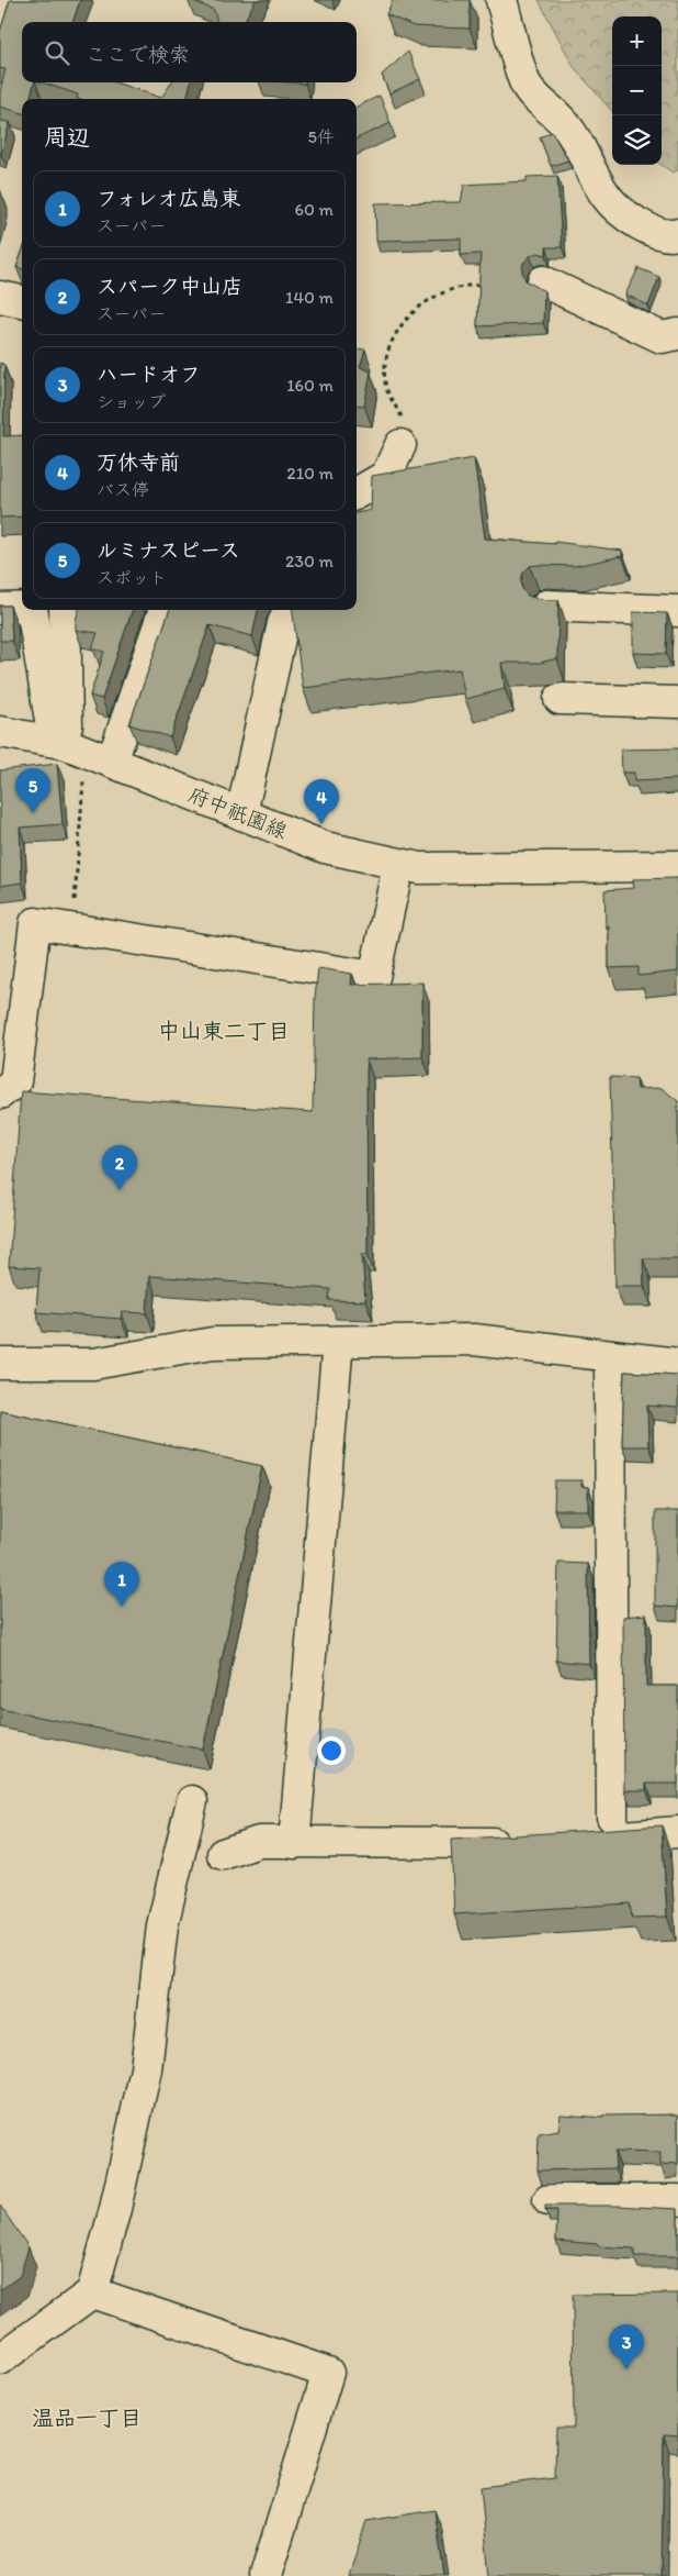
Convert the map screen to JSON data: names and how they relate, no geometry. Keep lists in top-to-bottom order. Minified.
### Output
{"streets":{"street":["府中祇園線"]},"districts":["中山東二丁目","温品一丁目"],"page":{"map_buttons":["+","−"],"search":"ここで検索","heading":["周辺","5件"],"list":[{"mark":"1","name":"フォレオ広島東","note":"スーパー","value":"60 m"},{"mark":"2","name":"スパーク中山店","note":"スーパー","value":"140 m"},{"mark":"3","name":"ハードオフ","note":"ショップ","value":"160 m"},{"mark":"4","name":"万休寺前","note":"バス停","value":"210 m"},{"mark":"5","name":"ルミナスピース","note":"スポット","value":"230 m"}],"pins":["5","4","2","1","3"]}}
